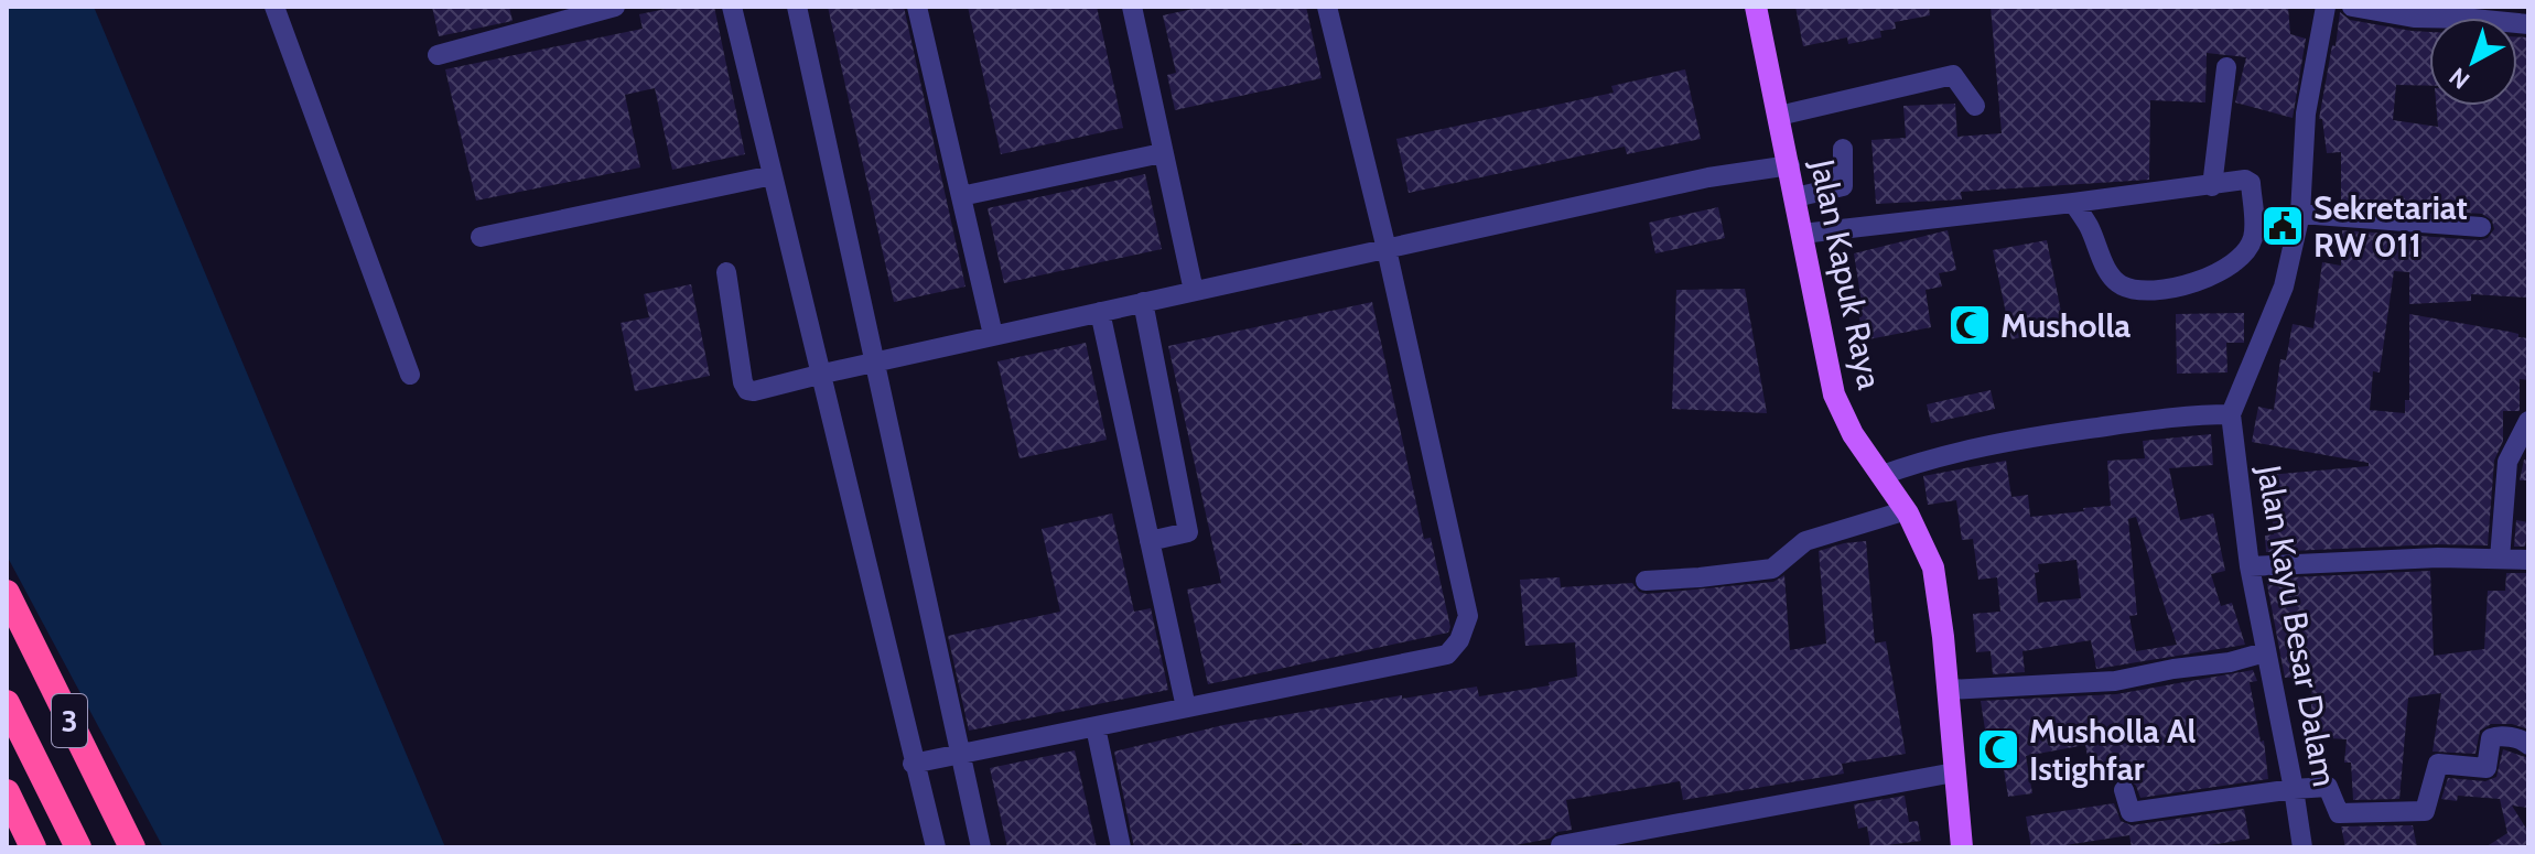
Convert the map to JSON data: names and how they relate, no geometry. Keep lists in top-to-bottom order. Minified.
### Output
{"streets":{"highway":["3"],"main road":["Jalan Kapuk Raya"],"street":["Jalan Kayu Besar Dalam"]},"places":{"public building":["Sekretariat RW 011"],"mosque":["Musholla","Musholla Al Istighfar"]},"north":"bottom left"}
